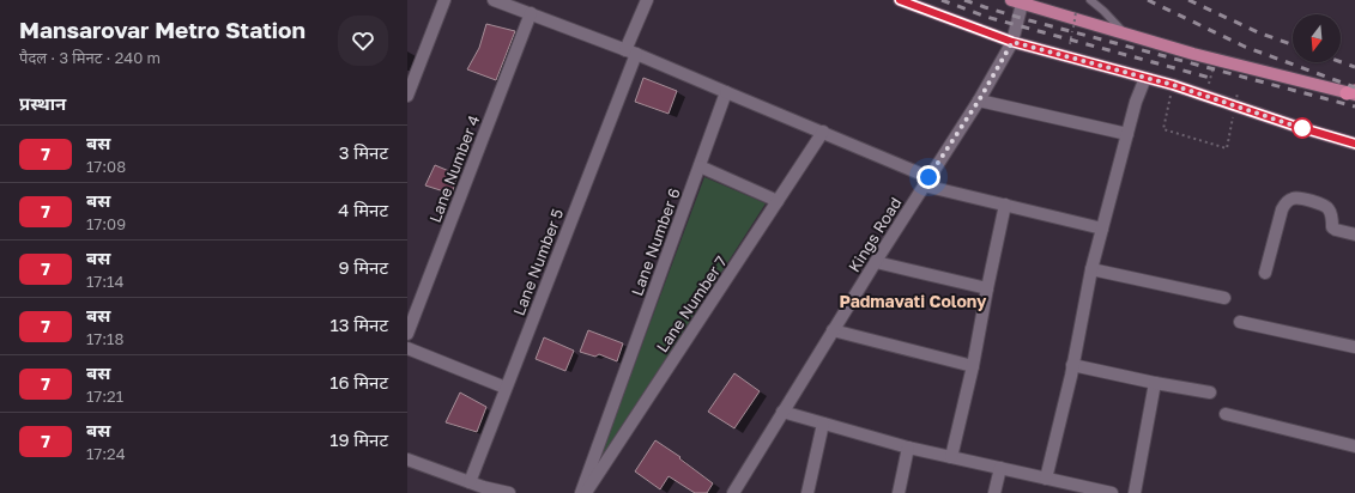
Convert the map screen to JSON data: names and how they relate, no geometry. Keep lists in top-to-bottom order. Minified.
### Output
{"streets":{"street":["Lane Number 4","Kings Road","Lane Number 6","Lane Number 5","Lane Number 7"]},"districts":["Padmavati Colony"],"lines":["bus line 7"],"north":"bottom","page":{"heading":[["Mansarovar Metro Station","पैदल · 3 मिनट · 240 m"],"प्रस्थान"],"list":[{"mark":"7","name":"बस","note":"17:08","value":"3 मिनट"},{"mark":"7","name":"बस","note":"17:09","value":"4 मिनट"},{"mark":"7","name":"बस","note":"17:14","value":"9 मिनट"},{"mark":"7","name":"बस","note":"17:18","value":"13 मिनट"},{"mark":"7","name":"बस","note":"17:21","value":"16 मिनट"},{"mark":"7","name":"बस","note":"17:24","value":"19 मिनट"}]}}
